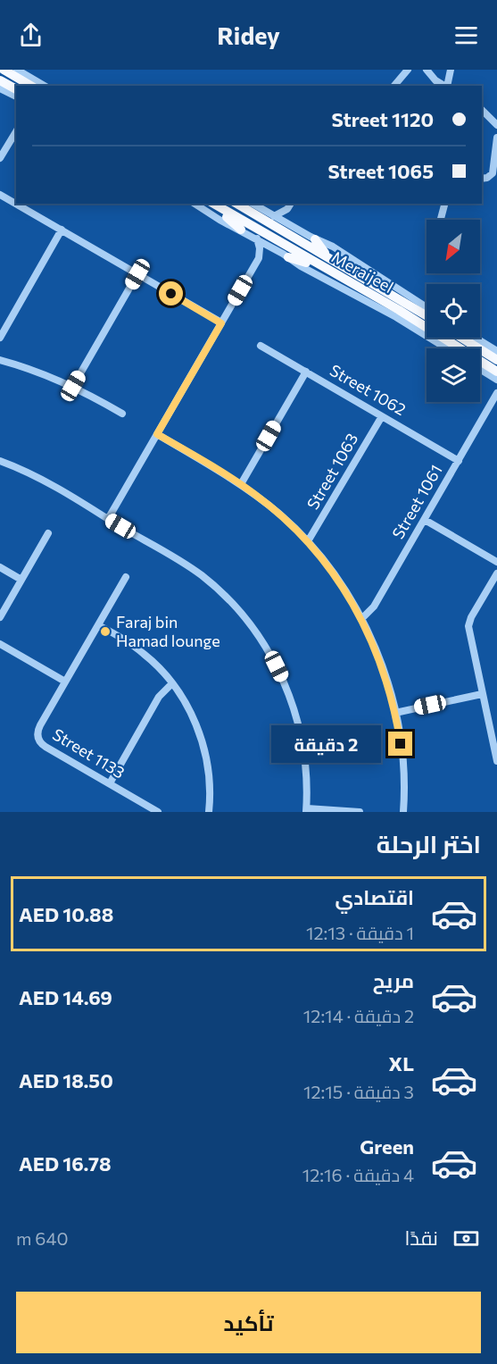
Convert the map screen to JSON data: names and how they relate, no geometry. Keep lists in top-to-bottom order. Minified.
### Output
{"streets":{"main road":["Meraijeel"],"street":["Street 1062","Street 1063","Street 1061","Street 1133"]},"crossings":[["Street 1062","Street 1063"],["Street 1062","Street 1061"]],"places":["Faraj bin Hamad lounge"],"north":"bottom left","page":{"header":"Ridey","banner":["Street 1120","Street 1065"],"bubble":"2 دقيقة","heading":"اختر الرحلة","list":[{"name":"اقتصادي","note":"1 دقيقة · 12:13","value":"AED 10.88"},{"name":"مريح","note":"2 دقيقة · 12:14","value":"AED 14.69"},{"name":"XL","note":"3 دقيقة · 12:15","value":"AED 18.50"},{"name":"Green","note":"4 دقيقة · 12:16","value":"AED 16.78"}],"pay":["نقدًا","640 m"],"buttons":"تأكيد"}}
